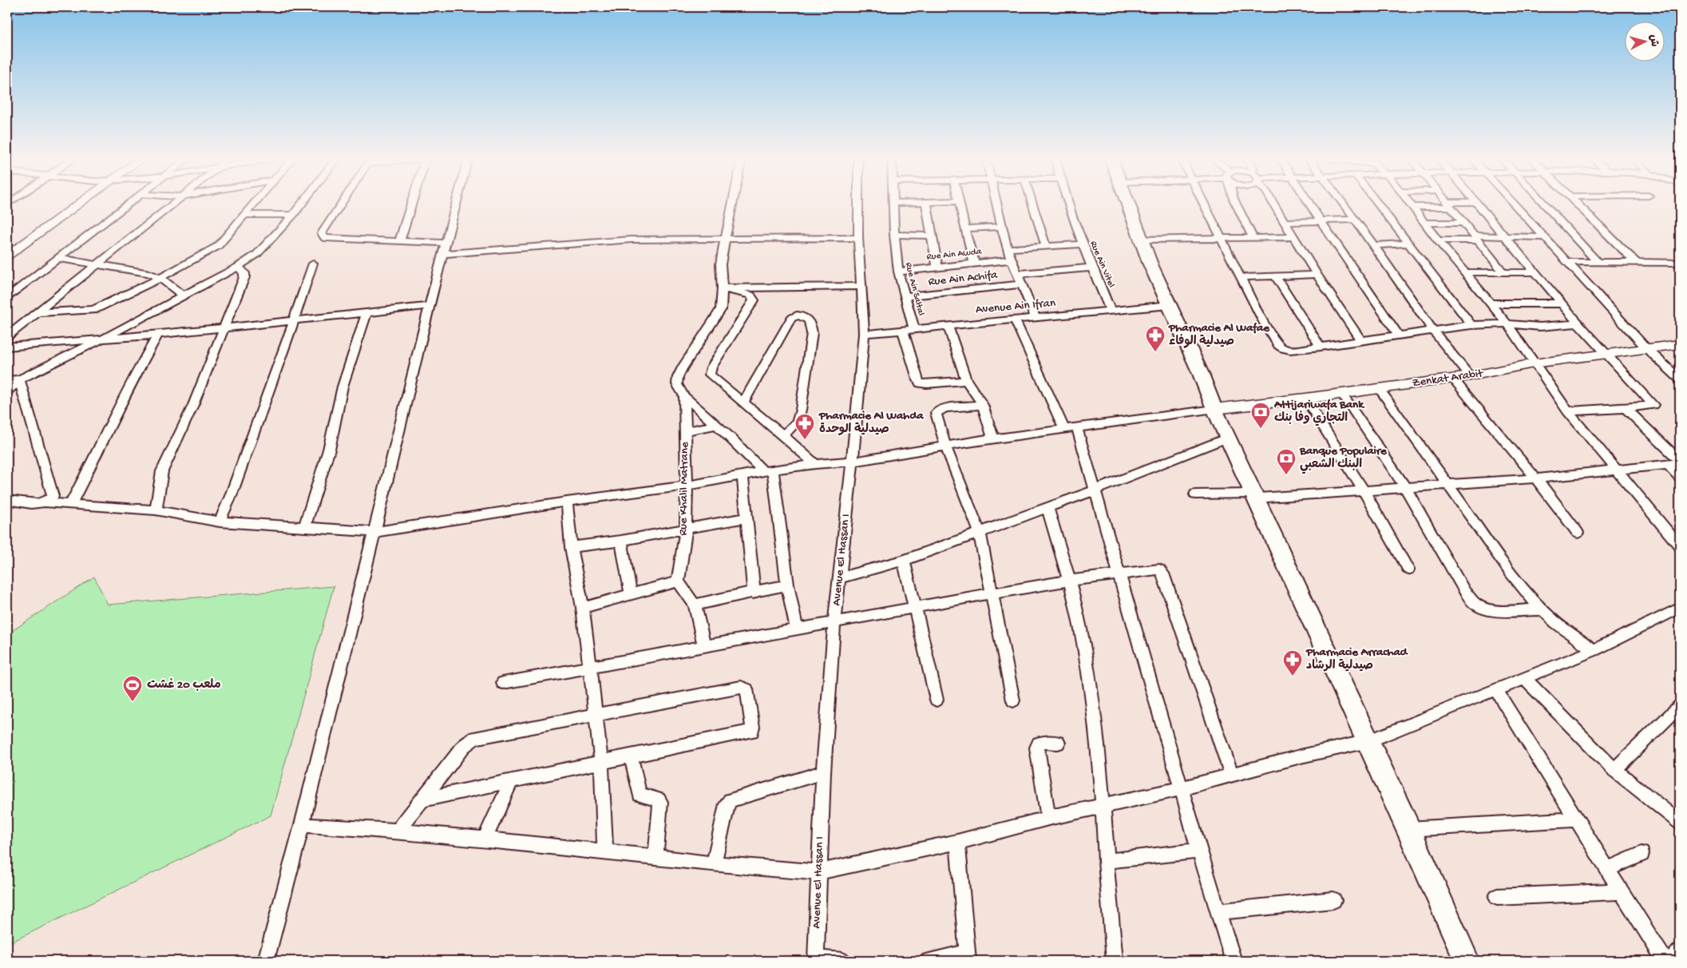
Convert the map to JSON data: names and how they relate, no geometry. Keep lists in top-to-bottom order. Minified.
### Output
{"streets":{"street":["Rue Ain Awda","Rue Ain Vitel","Rue Ain Achifa","Rue Ain Saltal","Avenue Ain Ifran","Zenkat Arabit","Rue Khalil Matrane","Avenue El Hassan I"]},"crossings":[["Rue Ain Awda","Rue Ain Saltal"],["Rue Ain Vitel","Avenue Ain Ifran"],["Rue Ain Achifa","Rue Ain Saltal"],["Rue Ain Saltal","Avenue Ain Ifran"],["Avenue Ain Ifran","Avenue El Hassan I"]],"places":{"pharmacy":["Pharmacie Al Wafae صيدلية الوفاء","Pharmacie Al Wahda صيدلية الوحدة","Pharmacie Arrachad صيدلية الرشاد"],"bank":["Attijariwafa Bank التجاري وفا بنك","Banque Populaire البنك الشعبي"],"sports":["ملعب 20 غشت"]},"north":"right"}
